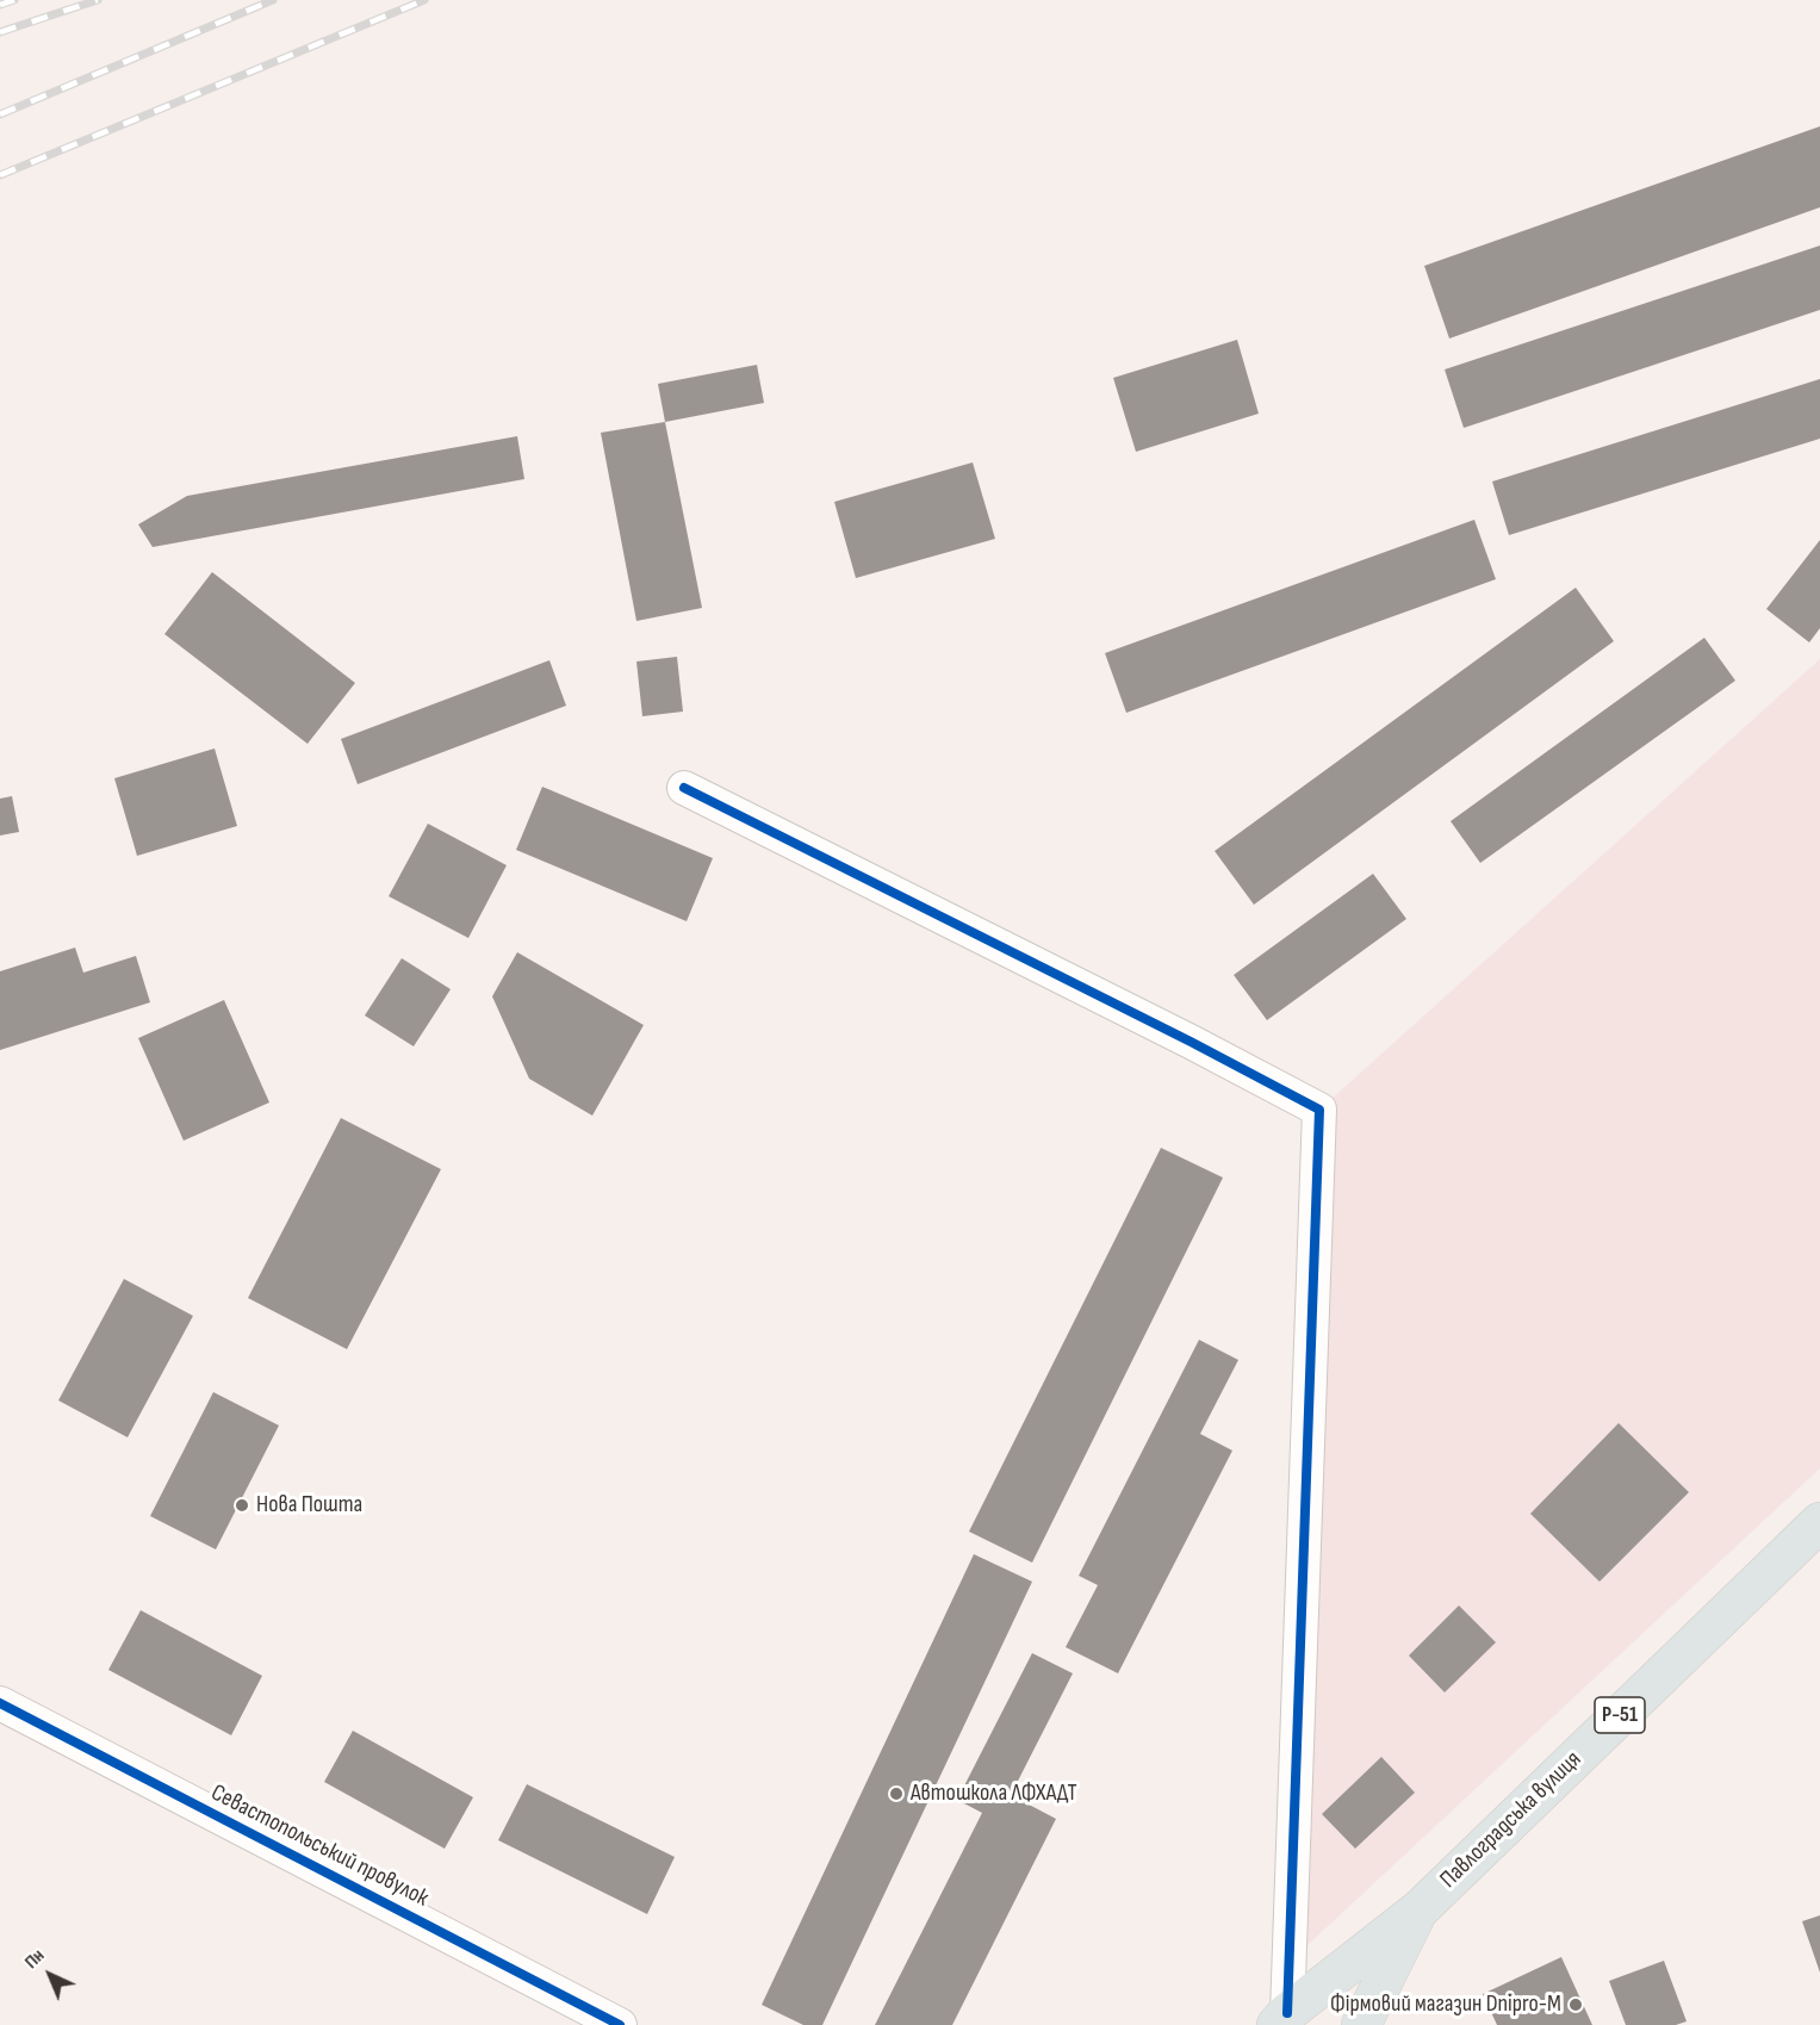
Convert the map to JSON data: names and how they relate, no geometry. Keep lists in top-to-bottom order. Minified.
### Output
{"streets":{"main road":["Р-51","Павлоградська вулиця"],"street":["Севастопольський провулок"]},"places":["Нова Пошта","Автошкола ЛФХАДТ","Фірмовий магазин Dnipro-M"],"north":"top left"}
